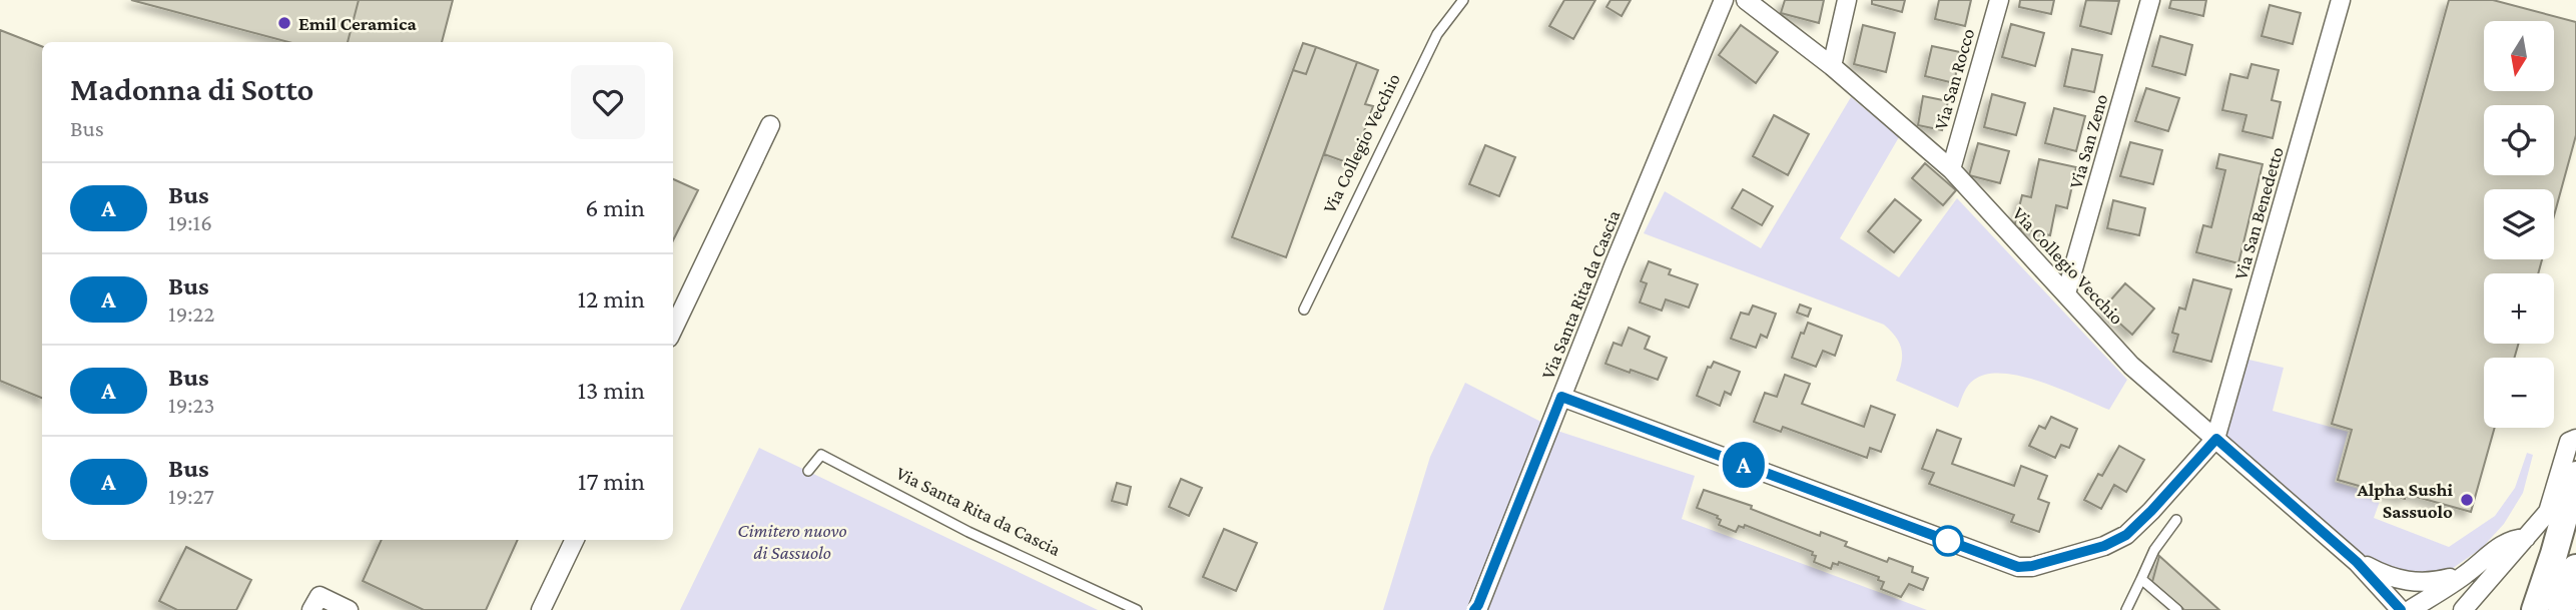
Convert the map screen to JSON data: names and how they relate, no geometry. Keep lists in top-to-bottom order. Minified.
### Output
{"streets":{"street":["Via San Rocco","Via San Zeno","Via Collegio Vecchio","Via San Benedetto","Via Santa Rita da Cascia"]},"crossings":[["Via San Rocco","Via Collegio Vecchio"],["Via San Zeno","Via Collegio Vecchio"],["Via Collegio Vecchio","Via San Benedetto"]],"parks":["Cimitero nuovo di Sassuolo"],"places":["Emil Ceramica","Alpha Sushi Sassuolo"],"lines":["bus line A"],"north":"bottom","page":{"on_map":"A","map_buttons":["+","−"],"heading":["Madonna di Sotto","Bus"],"list":[{"mark":"A","name":"Bus","note":"19:16","value":"6 min"},{"mark":"A","name":"Bus","note":"19:22","value":"12 min"},{"mark":"A","name":"Bus","note":"19:23","value":"13 min"},{"mark":"A","name":"Bus","note":"19:27","value":"17 min"}]}}
